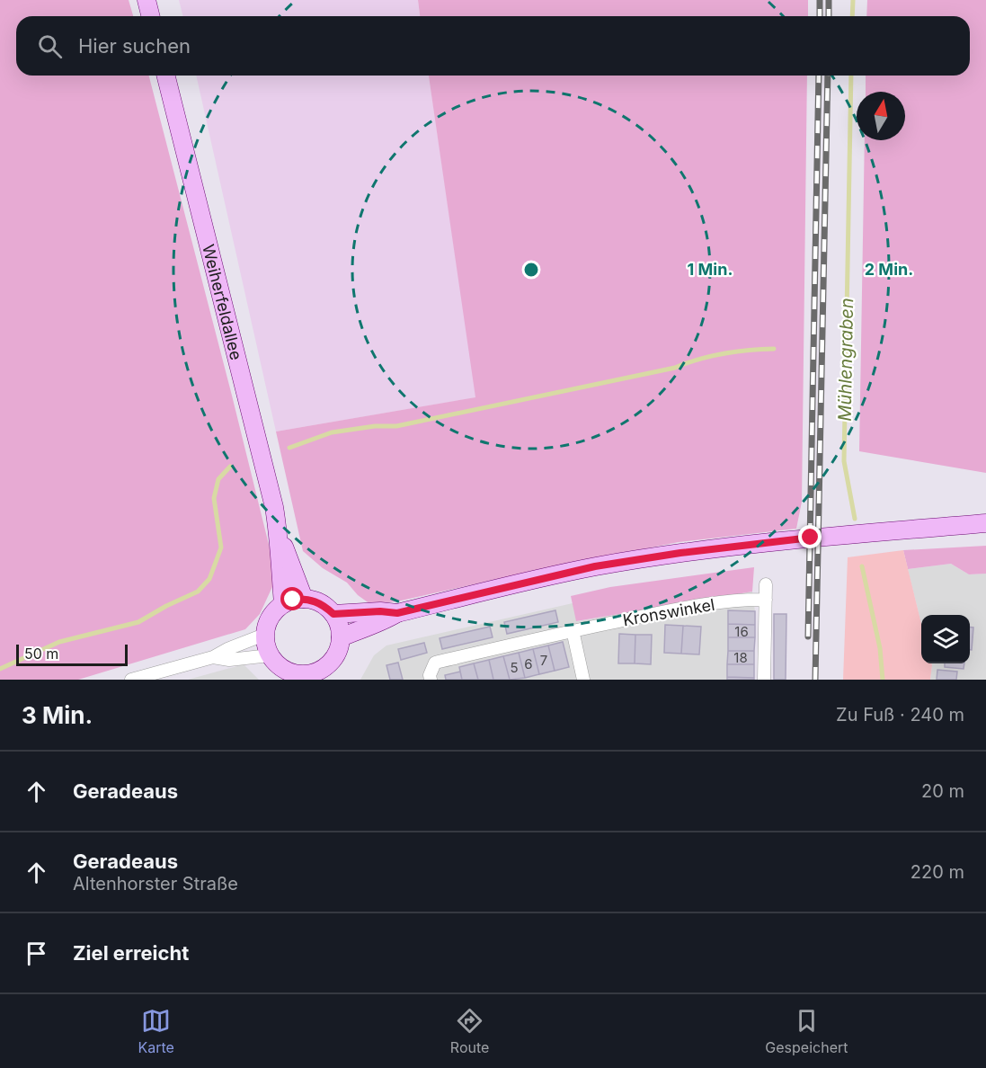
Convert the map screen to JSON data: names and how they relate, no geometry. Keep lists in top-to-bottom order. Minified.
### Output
{"streets":{"main road":["Weiherfeldallee"],"street":["Kronswinkel"]},"water":["Mühlengraben"],"house_numbers":["16","18","7","6","5"],"scale_bar":"50 m","north":"top","page":{"search":"Hier suchen","scale":"50 m","heading":["3 Min.","Zu Fuß · 240 m"],"list":[["Geradeaus","20 m"],["Geradeaus","Altenhorster Straße","220 m"],"Ziel erreicht"],"nav":["Karte","Route","Gespeichert"]},"rings":["1 Min.","2 Min."]}
